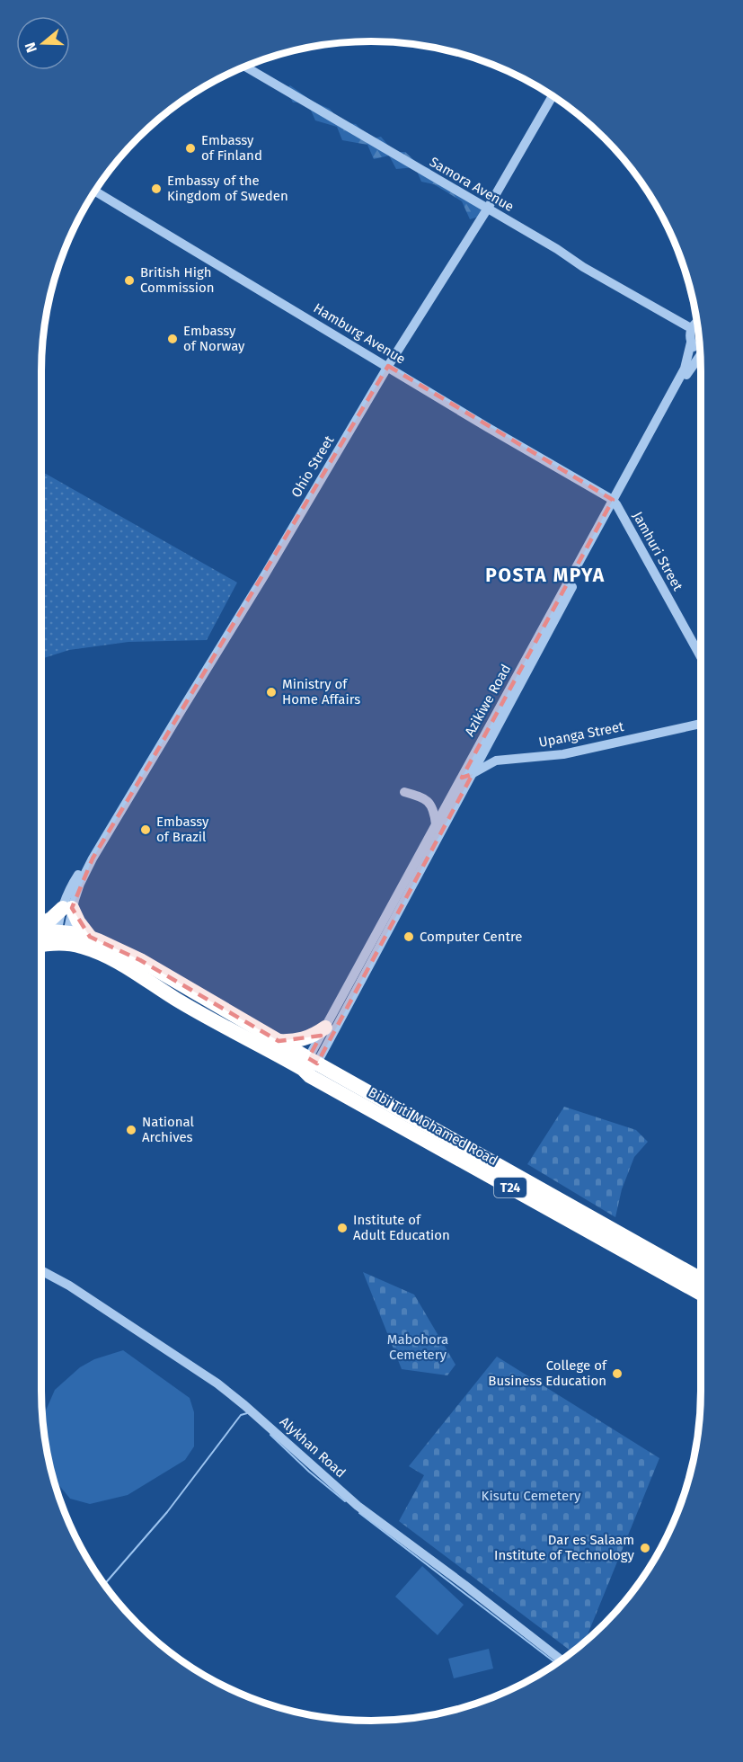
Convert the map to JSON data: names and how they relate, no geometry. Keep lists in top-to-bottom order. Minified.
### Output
{"streets":{"highway":["Bibi Titi Mohamed Road","T24"],"street":["Samora Avenue","Hamburg Avenue","Ohio Street","Jamhuri Street","Azikiwe Road","Upanga Street","Alykhan Road"]},"crossings":[["Samora Avenue","Ohio Street"],["Samora Avenue","Azikiwe Road"],["Hamburg Avenue","Ohio Street"],["Hamburg Avenue","Jamhuri Street"],["Hamburg Avenue","Azikiwe Road"],["Ohio Street","Bibi Titi Mohamed Road"],["Jamhuri Street","Azikiwe Road"],["Azikiwe Road","Upanga Street"],["Azikiwe Road","Bibi Titi Mohamed Road"]],"districts":["POSTA MPYA"],"parks":["Mabohora Cemetery","Kisutu Cemetery"],"places":["Embassy of Finland","Embassy of the Kingdom of Sweden","British High Commission","Embassy of Norway","Ministry of Home Affairs","Embassy of Brazil","Computer Centre","National Archives","Institute of Adult Education","College of Business Education","Dar es Salaam Institute of Technology"],"north":"left"}
